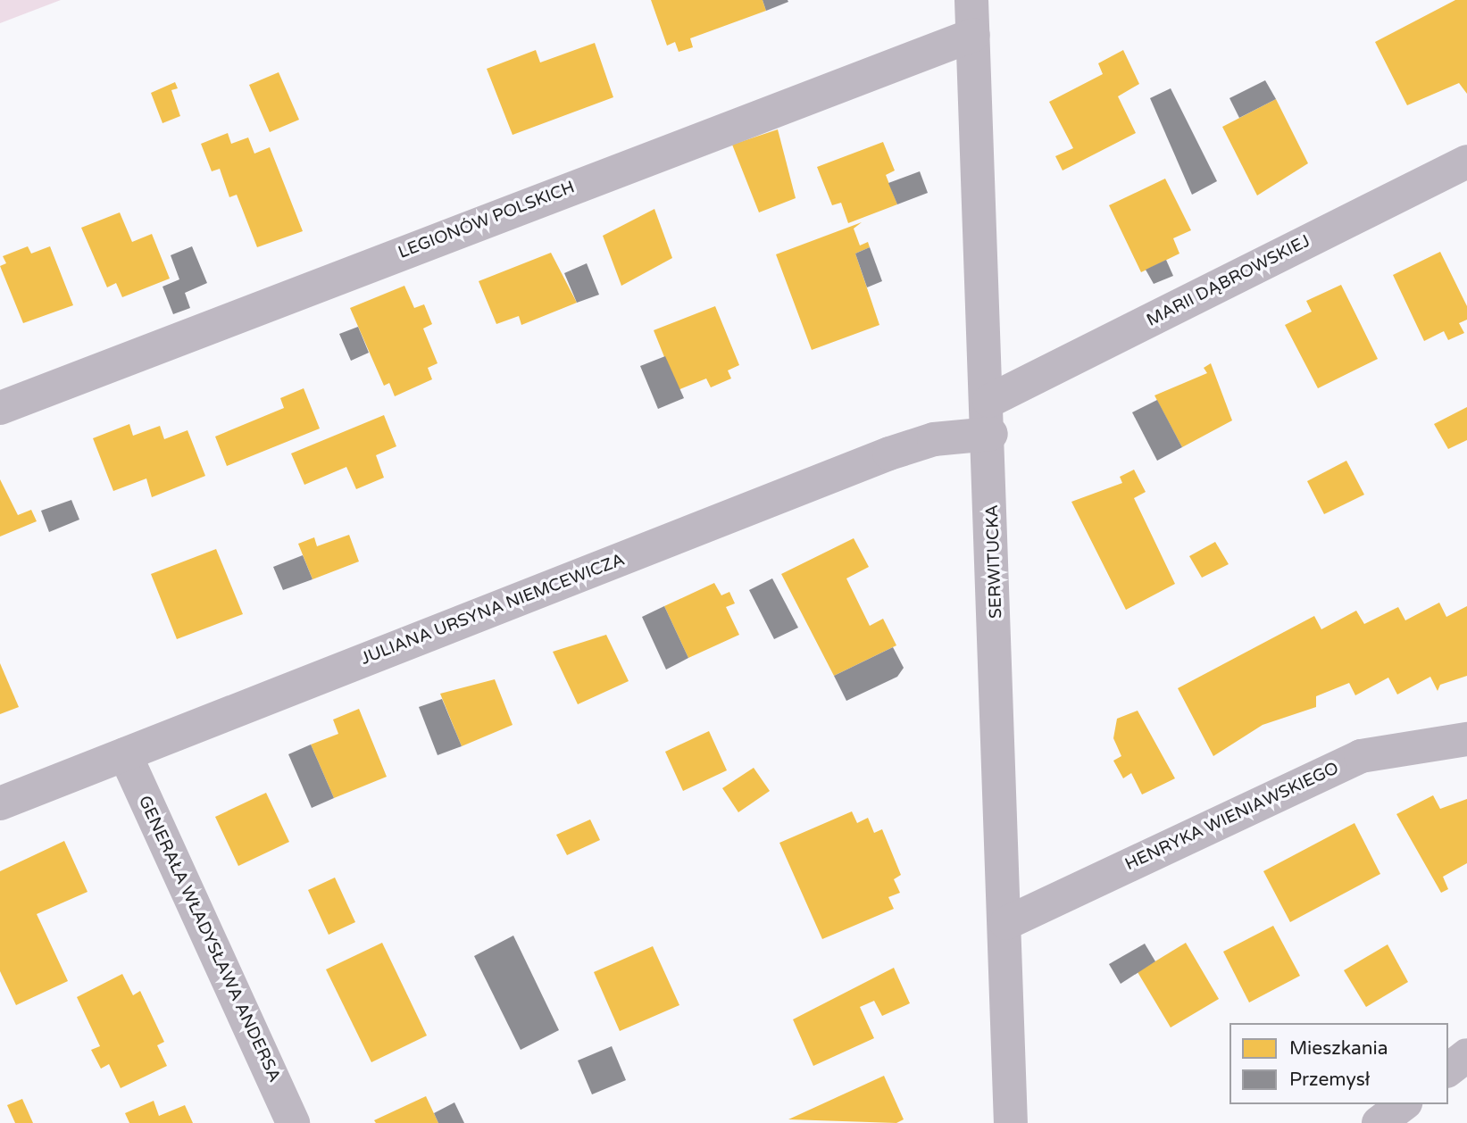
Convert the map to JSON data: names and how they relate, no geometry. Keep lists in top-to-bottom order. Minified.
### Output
{"streets":{"street":["LEGIONÓW POLSKICH","MARII DĄBROWSKIEJ","SERWITUCKA","JULIANA URSYNA NIEMCEWICZA","HENRYKA WIENIAWSKIEGO","GENERAŁA WŁADYSŁAWA ANDERSA"]},"crossings":[["LEGIONÓW POLSKICH","SERWITUCKA"],["MARII DĄBROWSKIEJ","SERWITUCKA"],["SERWITUCKA","JULIANA URSYNA NIEMCEWICZA"],["SERWITUCKA","HENRYKA WIENIAWSKIEGO"],["JULIANA URSYNA NIEMCEWICZA","GENERAŁA WŁADYSŁAWA ANDERSA"]],"legend":["Mieszkania","Przemysł"]}
